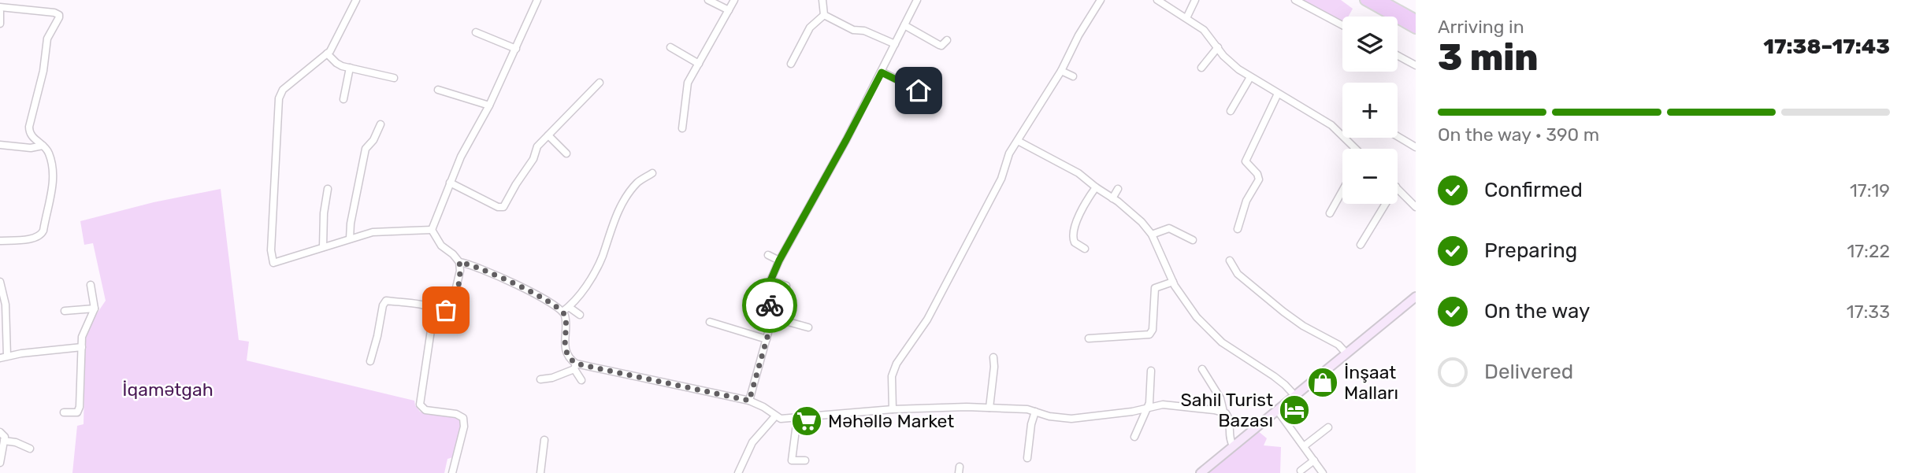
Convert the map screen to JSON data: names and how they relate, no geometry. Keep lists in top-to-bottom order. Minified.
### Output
{"parks":["İqamətgah"],"places":{"shop":["İnşaat Malları"],"hotel":["Sahil Turist Bazası"],"supermarket":["Məhəllə Market"]},"page":{"heading":["3 min","Arriving in","17:38–17:43"],"map_buttons":["+","−"],"bar":"On the way · 390 m","list":[["Confirmed","17:19"],["Preparing","17:22"],["On the way","17:33"],"Delivered"]}}
